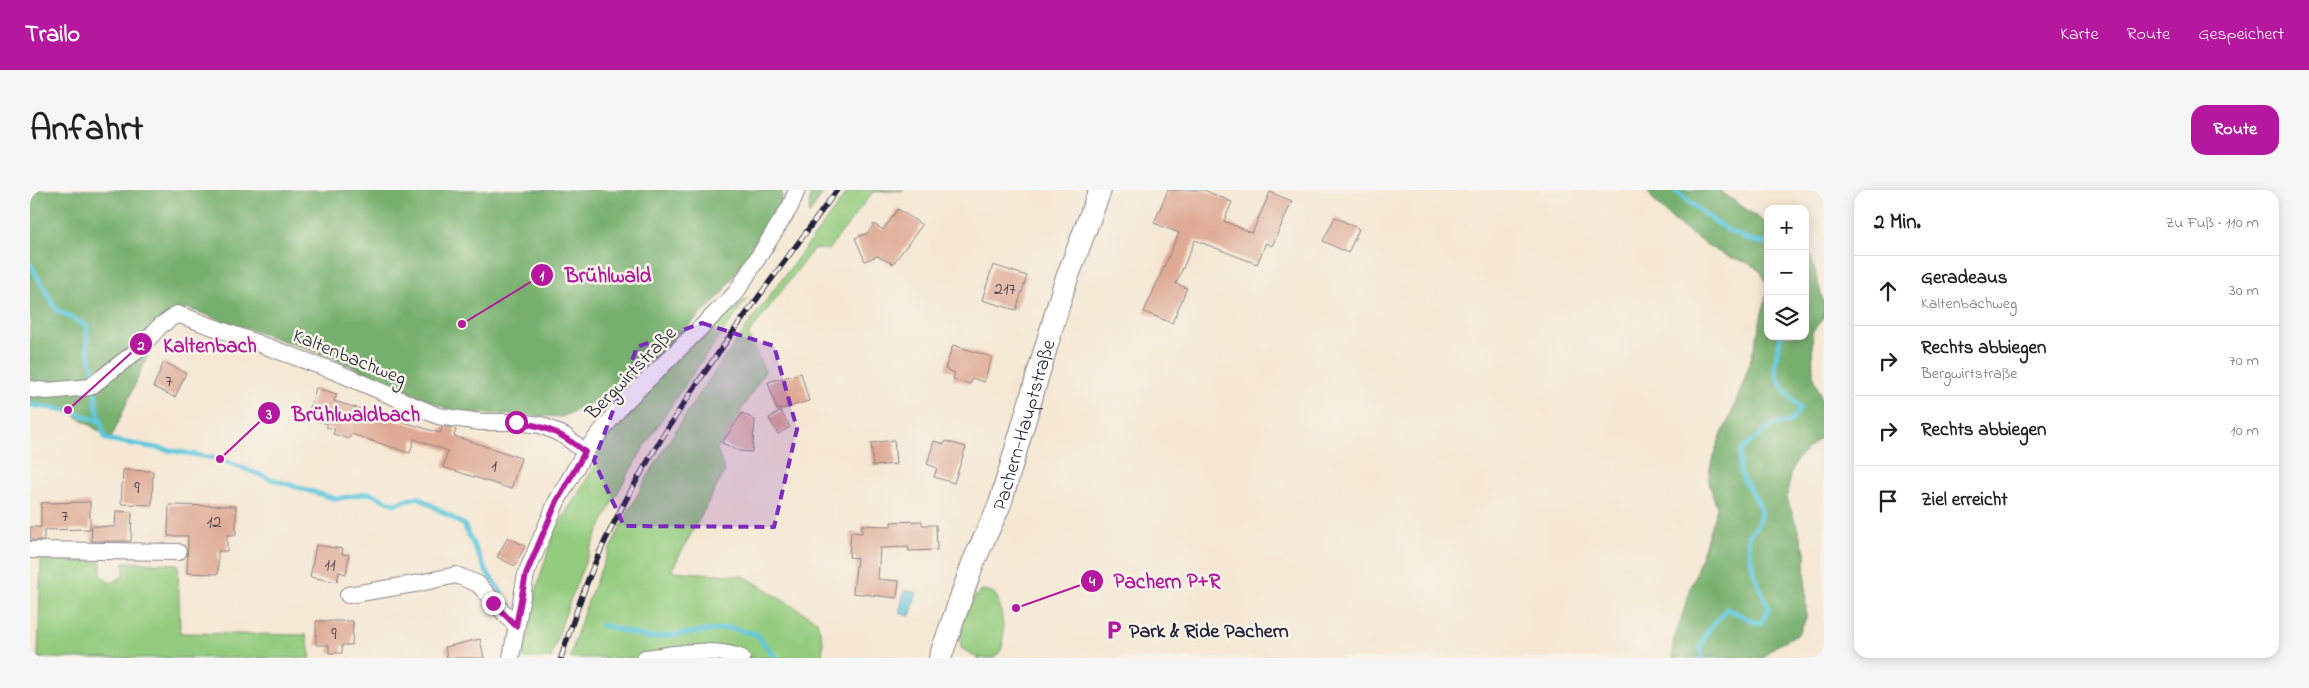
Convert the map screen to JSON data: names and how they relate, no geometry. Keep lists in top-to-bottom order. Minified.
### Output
{"streets":{"main road":["Pachern-Hauptstraße"],"street":["Kaltenbachweg","Bergwirtstraße"]},"crossings":[["Kaltenbachweg","Bergwirtstraße"]],"places":{"other":["Brühlwald","Kaltenbach","Brühlwaldbach","Pachern P+R"],"parking":["Park & Ride Pachern"]},"house_numbers":["217","7","1","9","7","12","11","9"],"page":{"header":"Trailo","nav":["Karte","Route","Gespeichert"],"title":"Anfahrt","buttons":"Route","heading":["2 Min.","Zu Fuß · 110 m"],"map_buttons":["+","−"],"list":[["Geradeaus","Kaltenbachweg","30 m"],["Rechts abbiegen","Bergwirtstraße","70 m"],["Rechts abbiegen","10 m"],"Ziel erreicht"]}}
